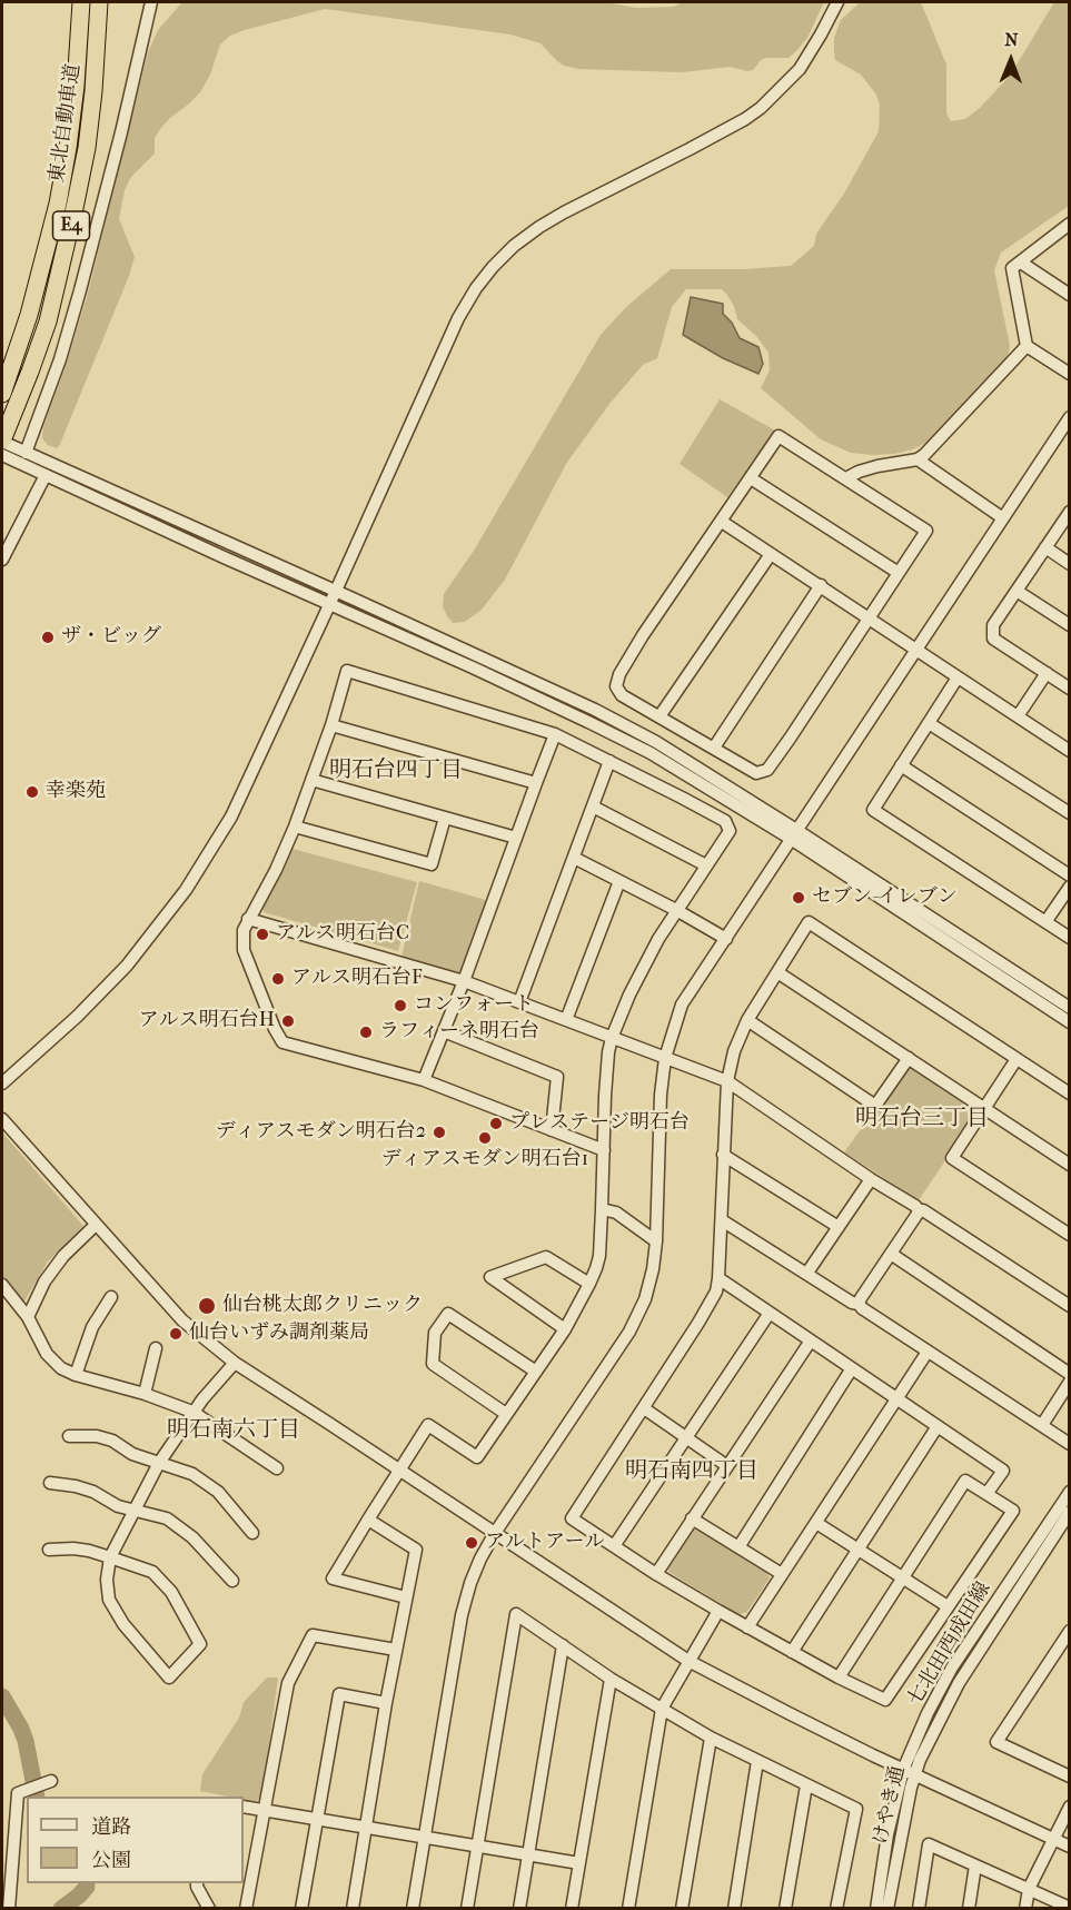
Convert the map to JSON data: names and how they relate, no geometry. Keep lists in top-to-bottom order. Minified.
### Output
{"streets":{"highway":["東北自動車道","E4"],"street":["七北田西成田線","けやき通"]},"crossings":[["七北田西成田線","けやき通"]],"districts":["明石台四丁目","明石台三丁目","明石南六丁目","明石南四丁目"],"places":["ザ・ビッグ","幸楽苑","セブン-イレブン","アルス明石台C","アルス明石台F","コンフォート","アルス明石台H","ラフィーネ明石台","プレステージ明石台","ディアスモダン明石台2","ディアスモダン明石台1","仙台桃太郎クリニック","仙台いずみ調剤薬局","アルトアール"],"legend":["道路","公園"],"north":"top"}
